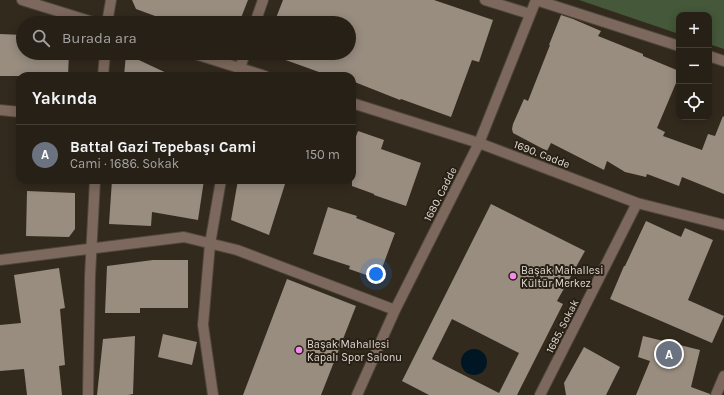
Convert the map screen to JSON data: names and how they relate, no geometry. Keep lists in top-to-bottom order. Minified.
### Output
{"streets":{"street":["1690. Cadde","1680. Cadde","1685. Sokak"]},"crossings":[["1690. Cadde","1680. Cadde"],["1690. Cadde","1685. Sokak"]],"places":["Başak Mahallesi Kültür Merkez","Başak Mahallesi Kapalı Spor Salonu"],"page":{"map_buttons":["+","−"],"search":"Burada ara","heading":"Yakında","list":[{"mark":"A","name":"Battal Gazi Tepebaşı Cami","note":"Cami · 1686. Sokak","value":"150 m"}],"pins":"A"}}
